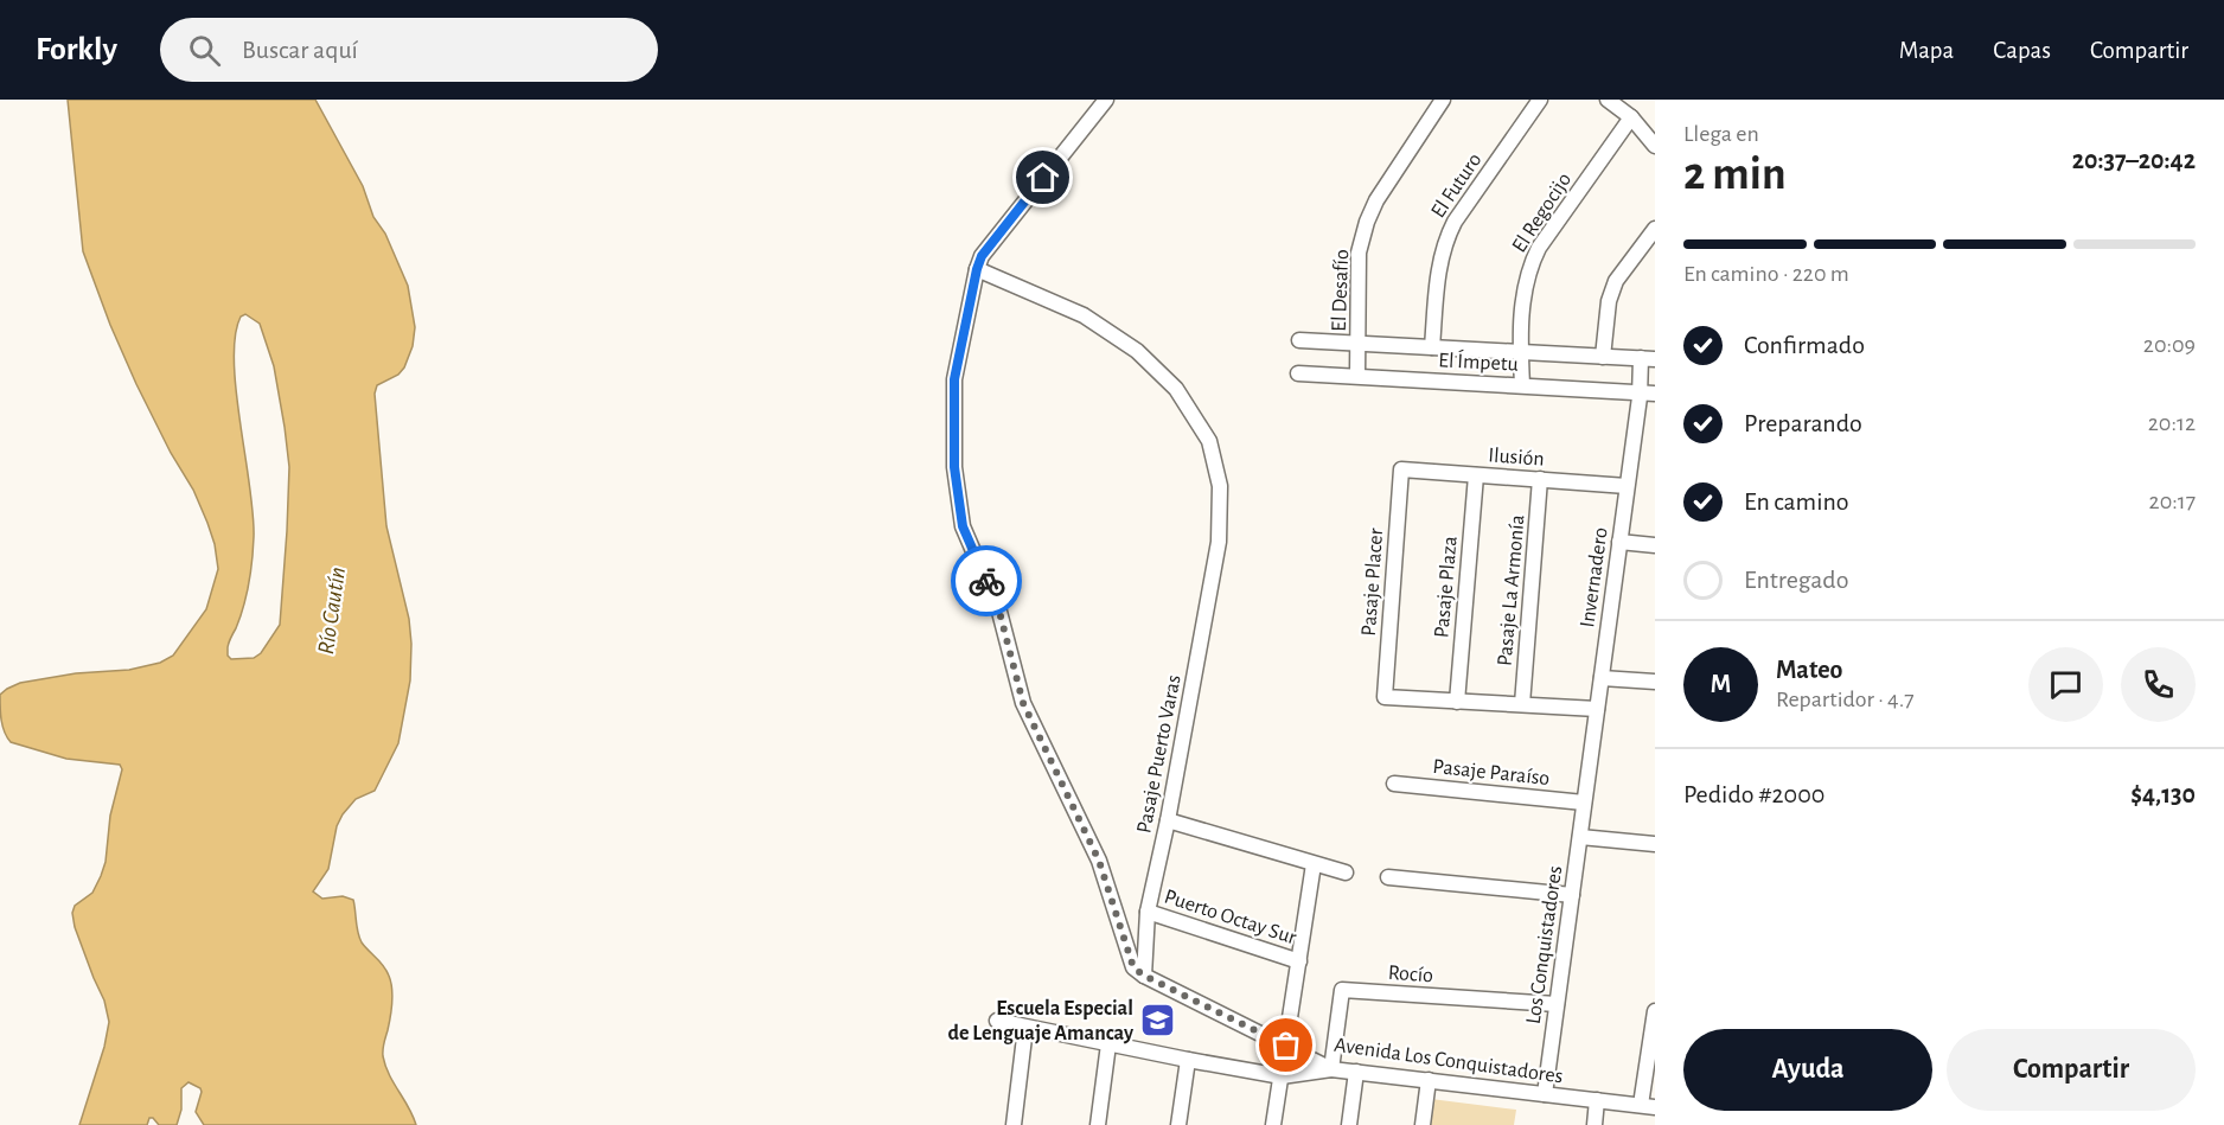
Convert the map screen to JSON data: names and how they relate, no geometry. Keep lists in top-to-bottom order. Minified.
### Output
{"streets":{"street":["El Futuro","El Regocijo","El Desafío","El Ímpetu","Ilusión","Invernadero","Pasaje Placer","Pasaje Plaza","Pasaje La Armonía","Pasaje Puerto Varas","Pasaje Paraíso","Puerto Octay Sur","Los Conquistadores","Rocío","Avenida Los Conquistadores"]},"crossings":[["El Futuro","El Ímpetu"],["El Regocijo","El Ímpetu"],["El Desafío","El Ímpetu"],["El Ímpetu","Invernadero"],["Ilusión","Invernadero"],["Ilusión","Pasaje Placer"],["Ilusión","Pasaje Plaza"],["Ilusión","Pasaje La Armonía"],["Invernadero","Pasaje Paraíso"],["Invernadero","Los Conquistadores"],["Pasaje Placer","Pasaje Plaza"],["Pasaje Puerto Varas","Puerto Octay Sur"],["Pasaje Puerto Varas","Avenida Los Conquistadores"],["Pasaje Paraíso","Los Conquistadores"],["Los Conquistadores","Rocío"],["Los Conquistadores","Avenida Los Conquistadores"],["Rocío","Avenida Los Conquistadores"]],"water":["Río Cautín"],"places":{"school or university":["Escuela Especial de Lenguaje Amancay"]},"page":{"header":"Forkly","search":"Buscar aquí","nav":["Mapa","Capas","Compartir"],"heading":["2 min","Llega en","20:37–20:42"],"panel":["Mateo","Repartidor · 4.7","Pedido #2000","$4,130"],"bar":"En camino · 220 m","list":[["Confirmado","20:09"],["Preparando","20:12"],["En camino","20:17"],"Entregado"],"round":"M","buttons":["Ayuda","Compartir"]}}
